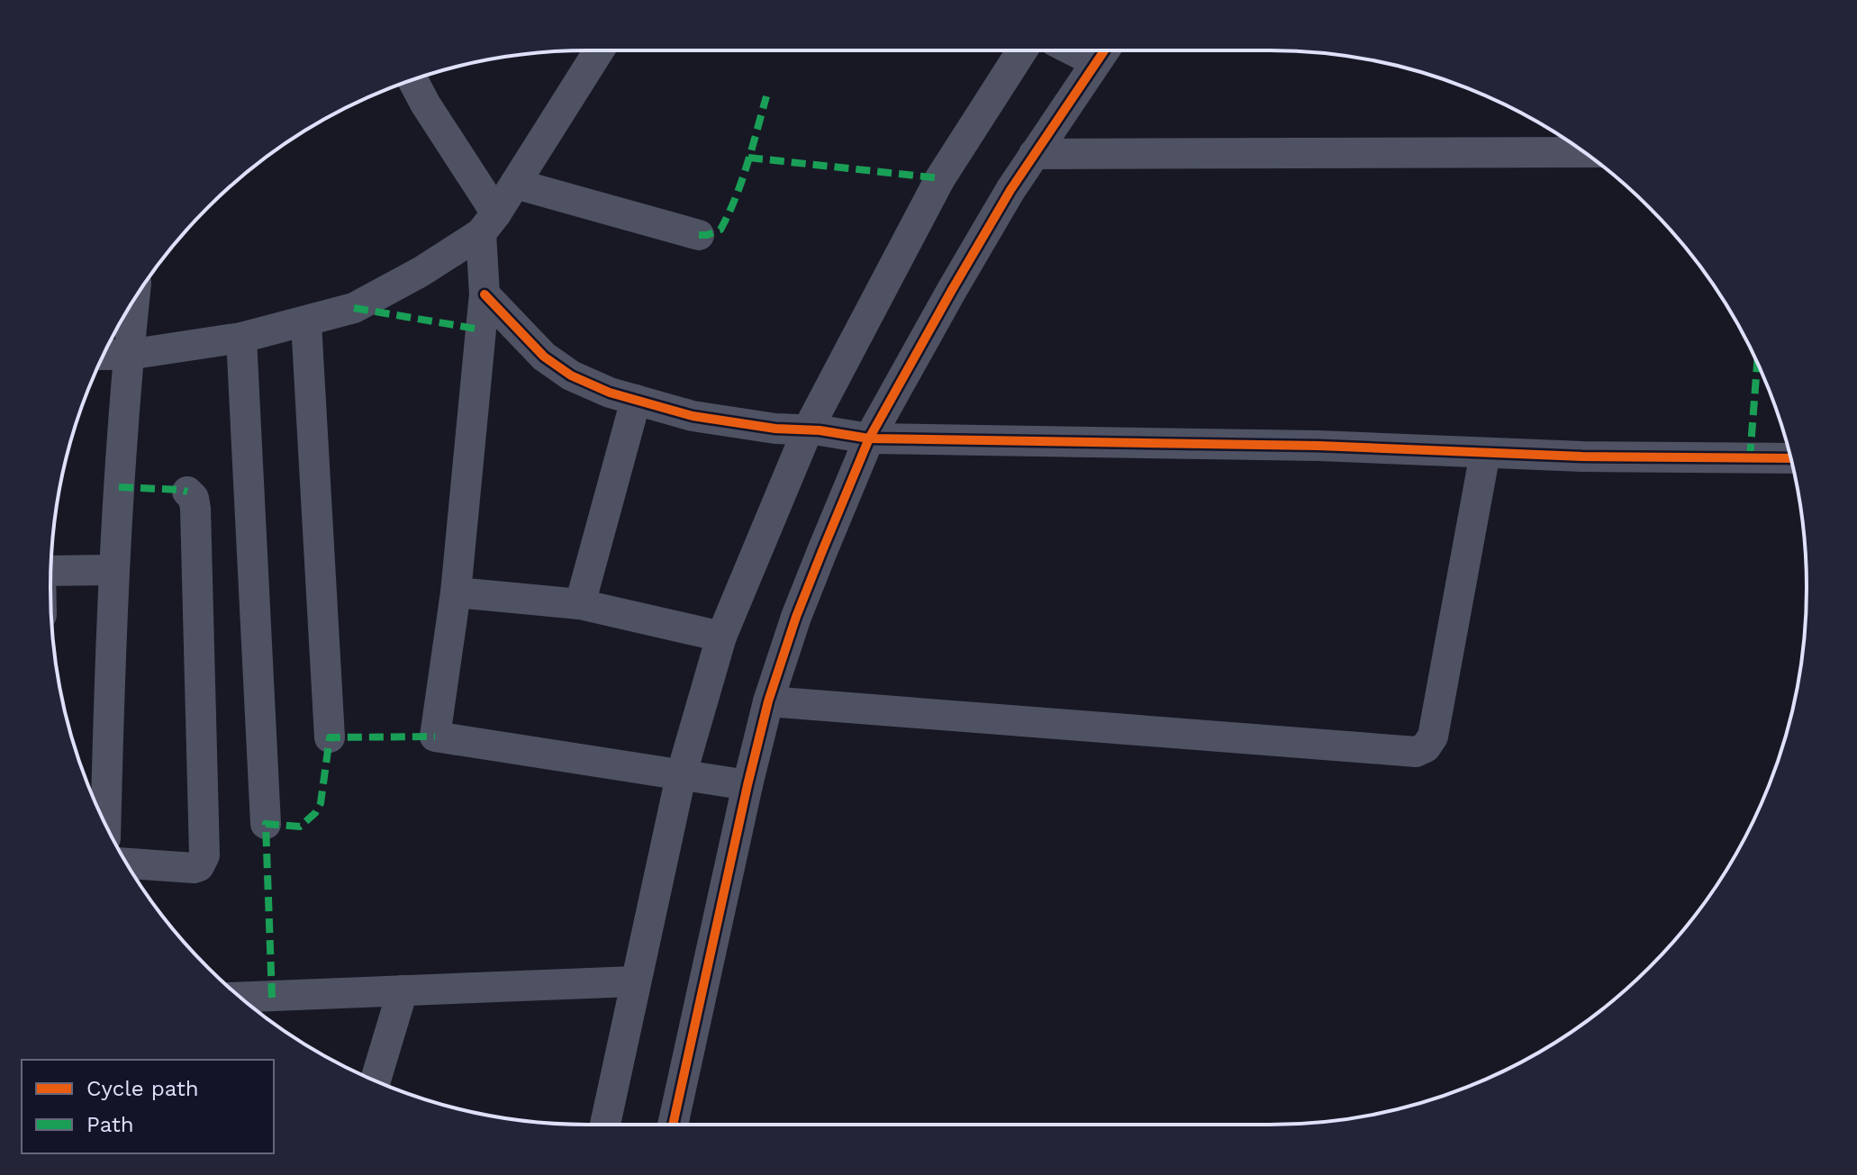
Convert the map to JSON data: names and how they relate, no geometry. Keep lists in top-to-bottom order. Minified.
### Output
{"legend":["Cycle path","Path"]}
